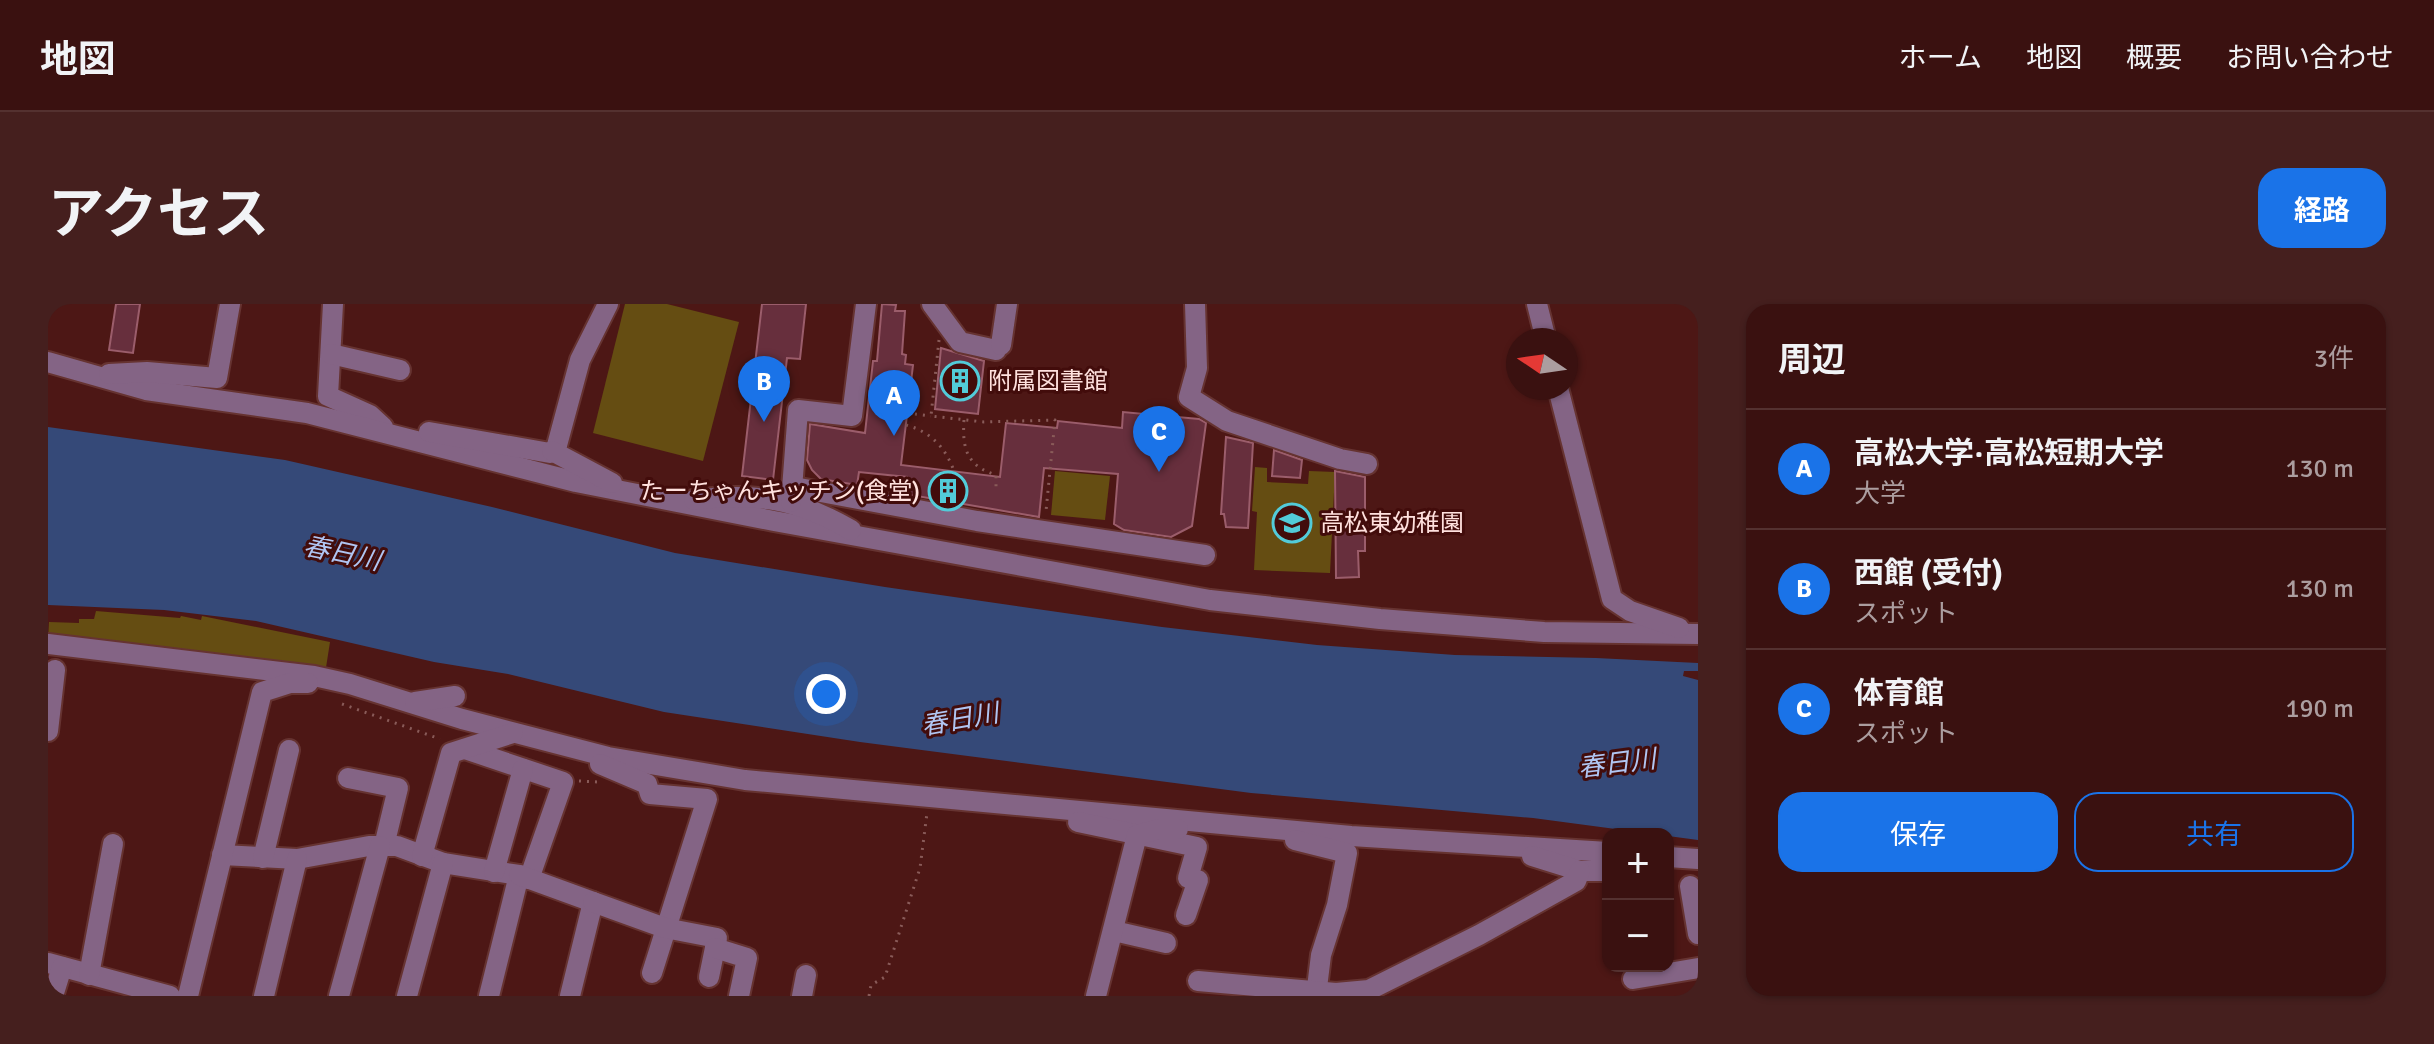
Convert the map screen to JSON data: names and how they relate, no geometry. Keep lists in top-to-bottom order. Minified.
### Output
{"water":["春日川"],"places":{"building":["附属図書館","たーちゃんキッチン(食堂)"],"school or university":["高松東幼稚園"]},"north":"left","page":{"header":"地図","nav":["ホーム","地図","概要","お問い合わせ"],"title":"アクセス","buttons":["経路",["保存","共有"]],"heading":["周辺","3件"],"pins":["B","A","C"],"list":[{"mark":"A","name":"高松大学·高松短期大学","note":"大学","value":"130 m"},{"mark":"B","name":"西館 (受付)","note":"スポット","value":"130 m"},{"mark":"C","name":"体育館","note":"スポット","value":"190 m"}],"map_buttons":["+","−"]}}
